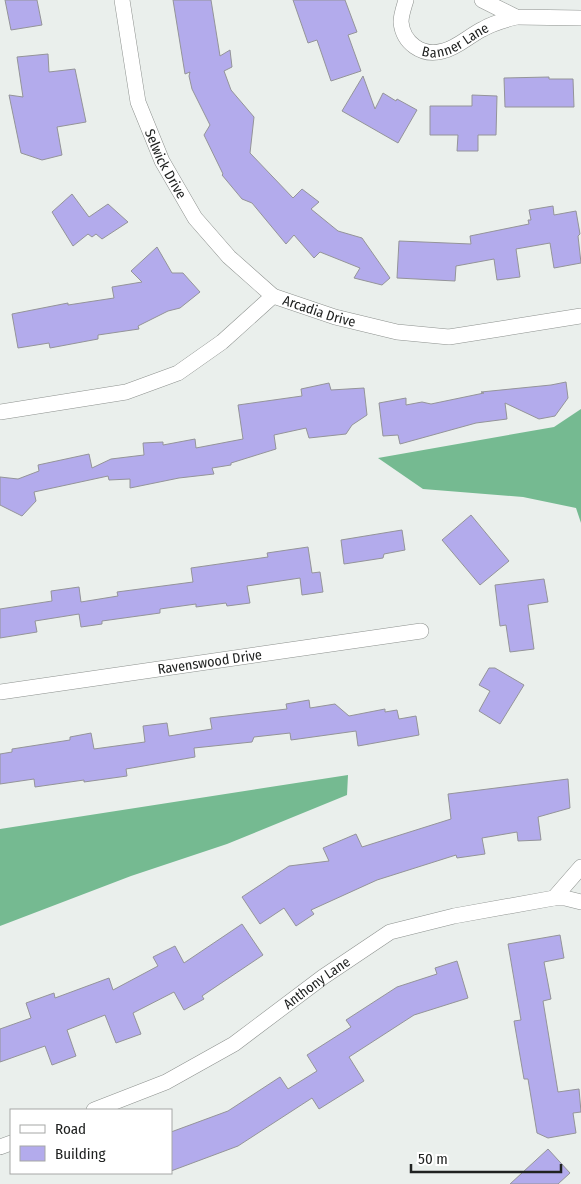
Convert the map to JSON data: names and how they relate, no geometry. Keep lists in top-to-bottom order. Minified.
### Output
{"streets":{"street":["Banner Lane","Selwick Drive","Arcadia Drive","Ravenswood Drive","Anthony Lane"]},"crossings":[["Selwick Drive","Arcadia Drive"]],"legend":["Road","Building"],"scale_bar":"50 m"}
